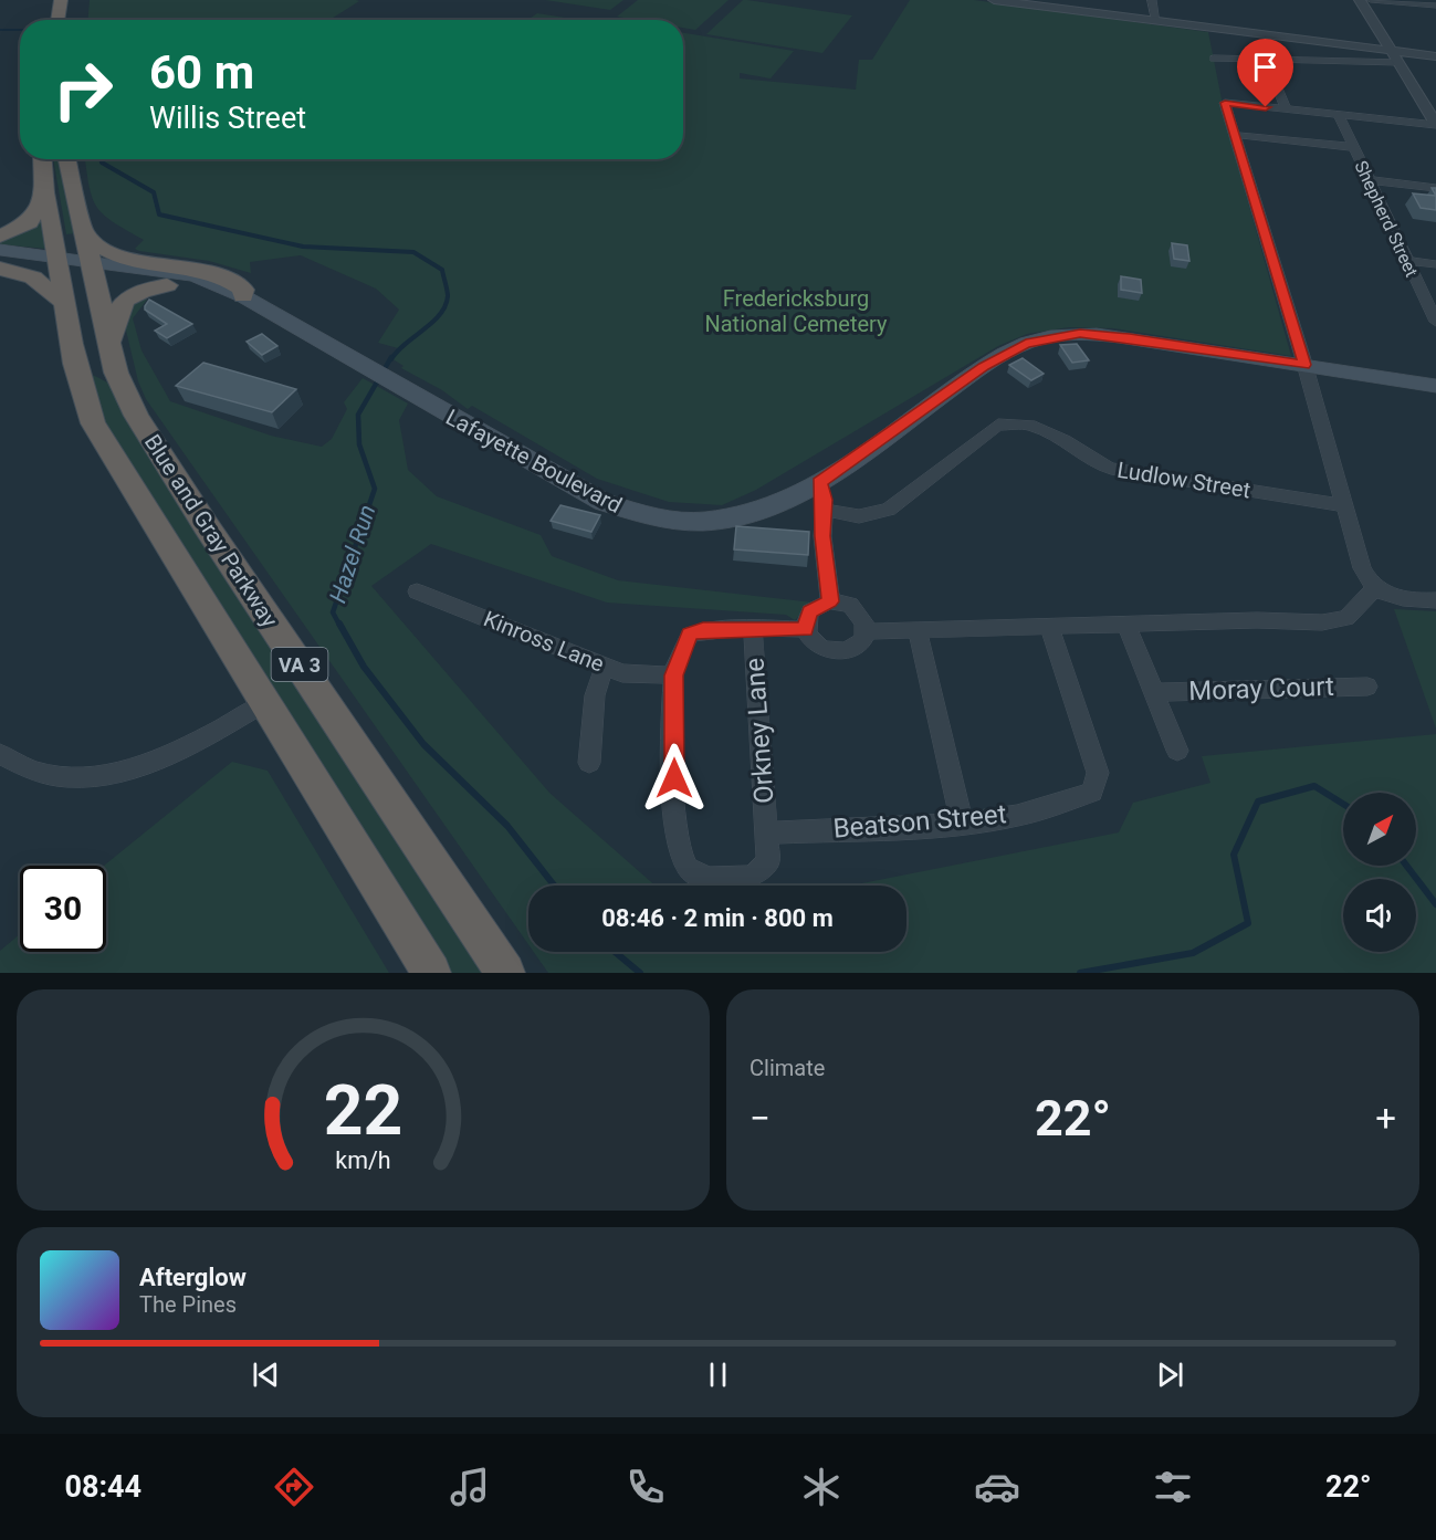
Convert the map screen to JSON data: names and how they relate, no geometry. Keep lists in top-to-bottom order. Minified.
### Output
{"streets":{"highway":["Blue and Gray Parkway","VA 3"],"main road":["Lafayette Boulevard"],"street":["Shepherd Street","Ludlow Street","Kinross Lane","Moray Court","Orkney Lane","Beatson Street"]},"crossings":[["Lafayette Boulevard","Blue and Gray Parkway"],["Kinross Lane","Orkney Lane"],["Orkney Lane","Beatson Street"]],"water":["Hazel Run"],"parks":["Fredericksburg National Cemetery"],"north":"top right","page":{"turn":["60 m","Willis Street"],"limit":"30","trip":"08:46 · 2 min · 800 m","tile":"Climate","heat":["−","22°","+"],"song":["Afterglow","The Pines"],"tabs":["08:44","22°"],"gauge":["22","km/h"]}}
